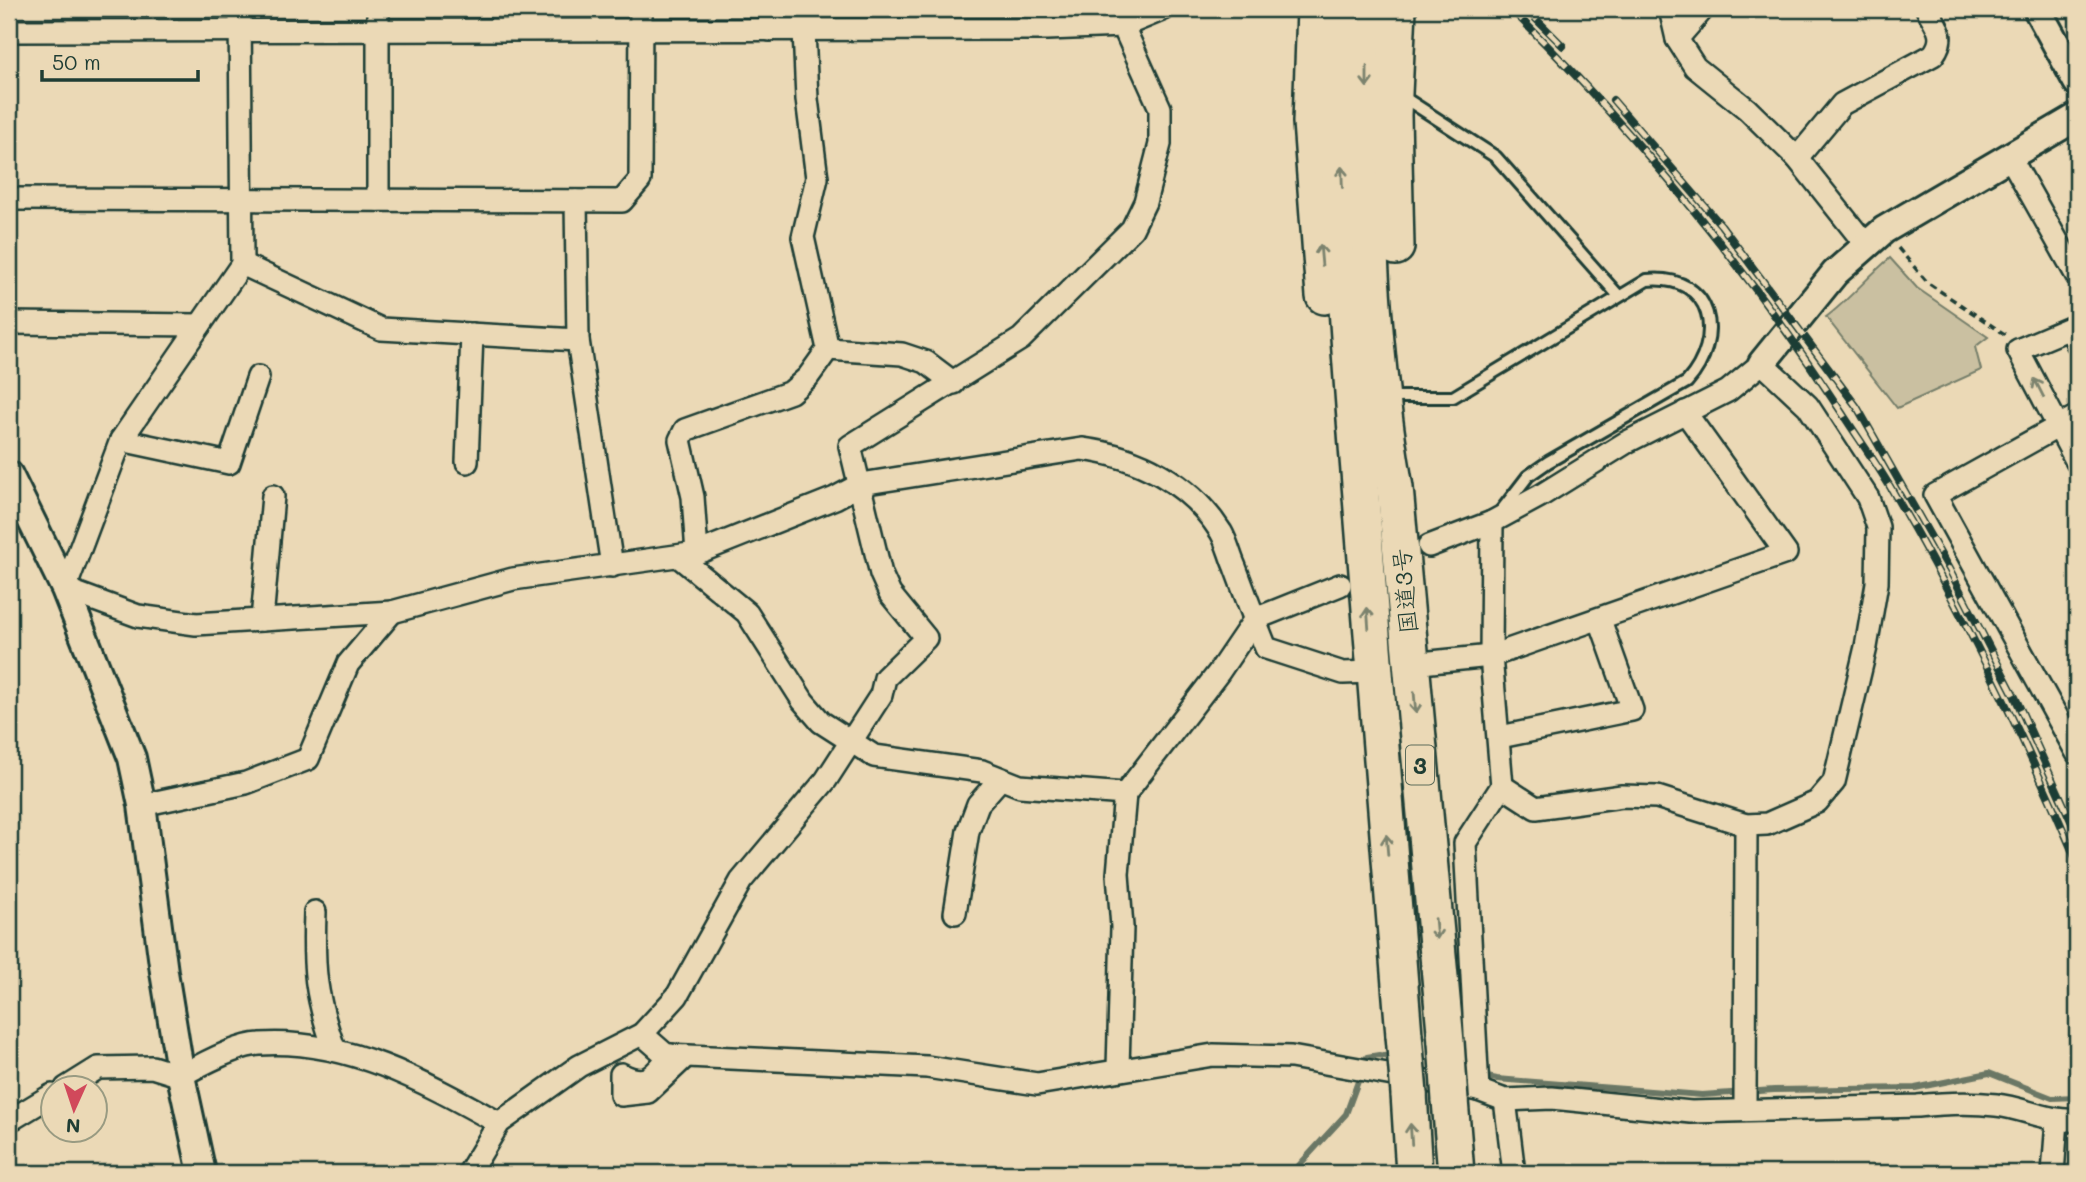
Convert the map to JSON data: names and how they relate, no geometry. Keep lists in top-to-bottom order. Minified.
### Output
{"streets":{"highway":["国道3号","3"]},"scale_bar":"50 m","north":"bottom"}
